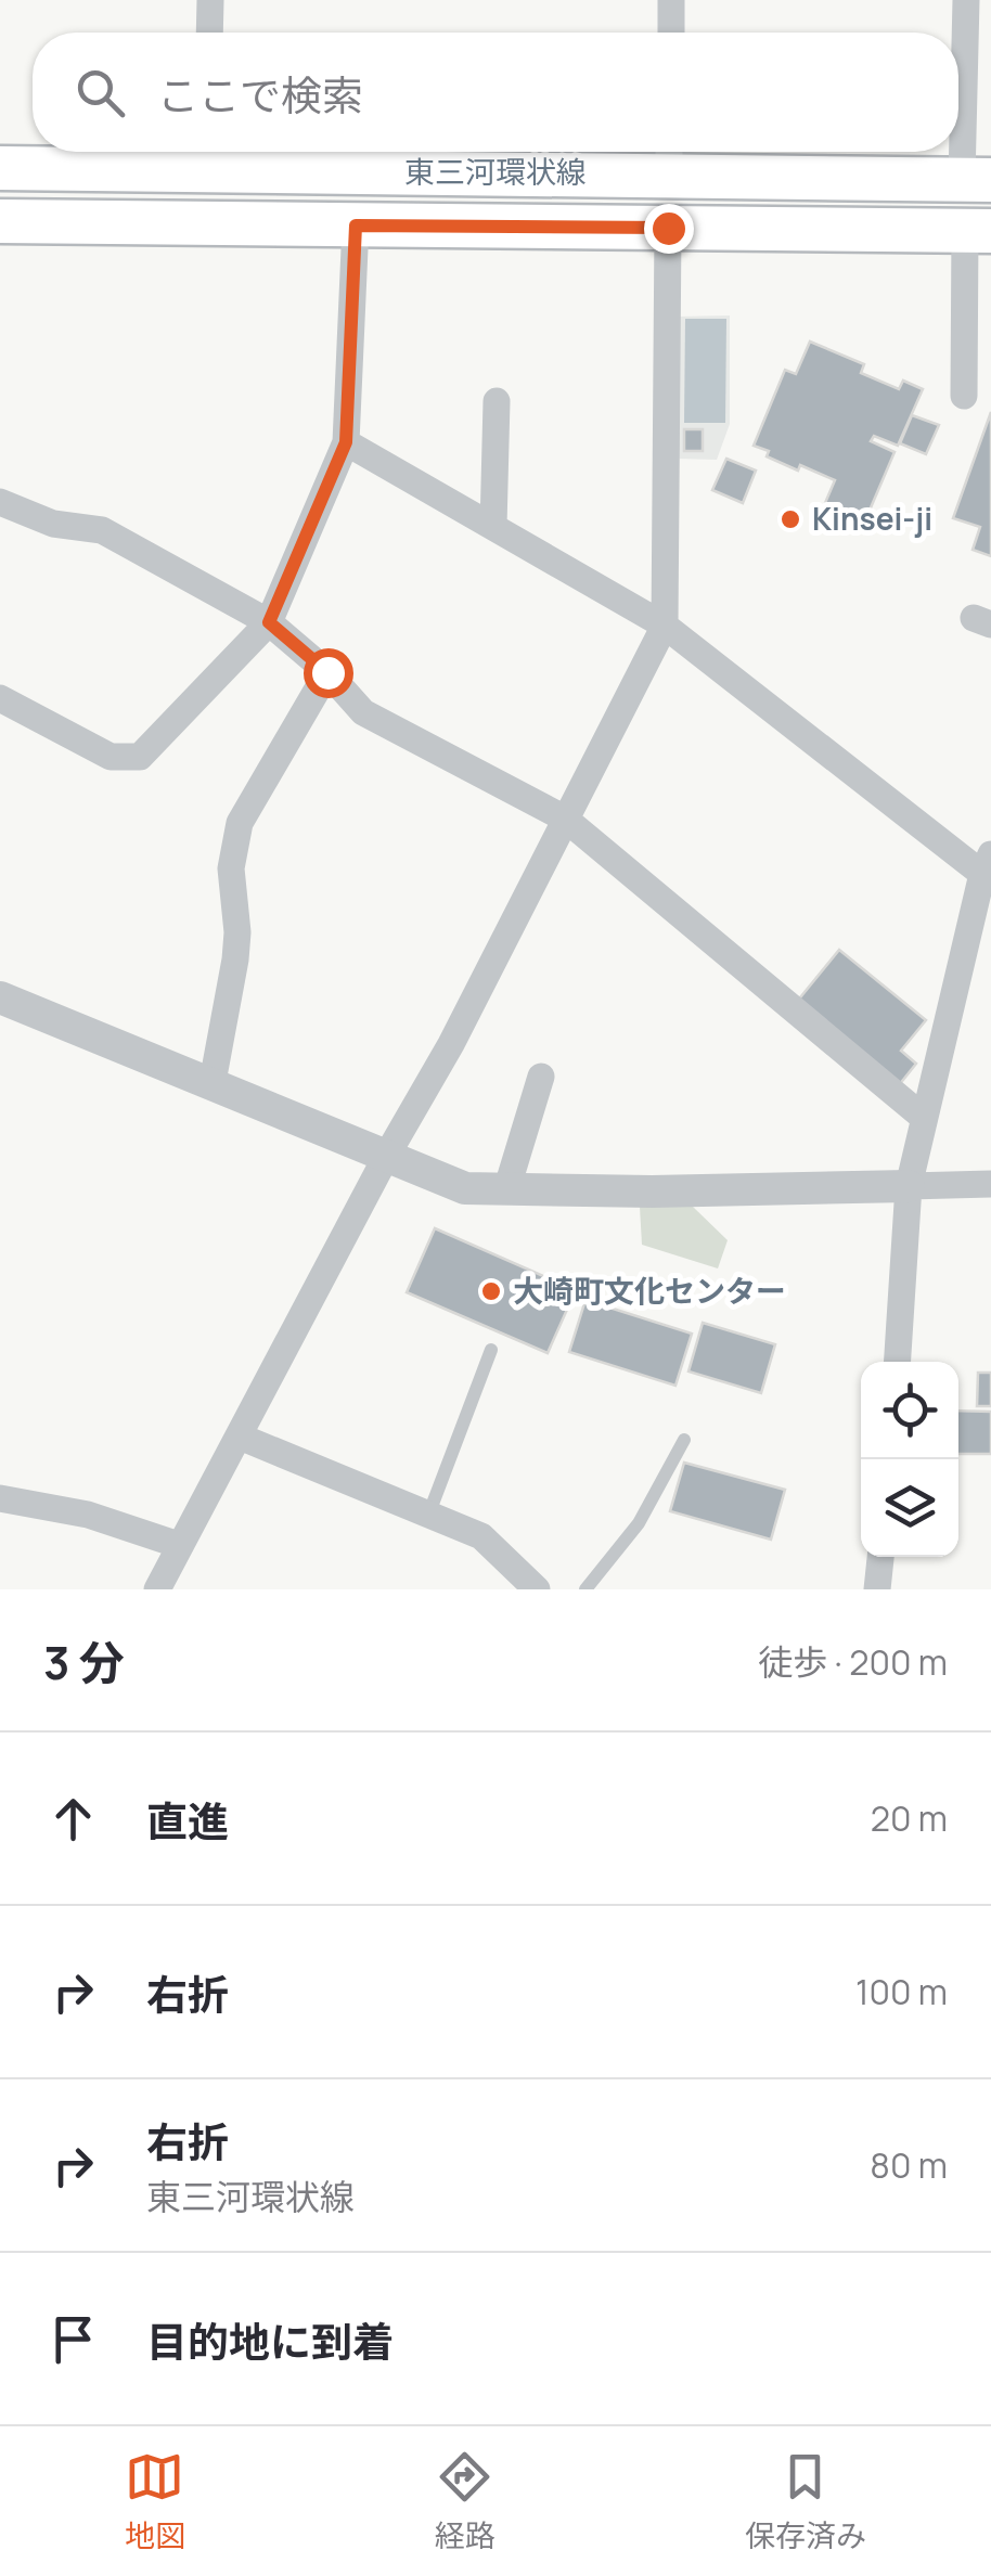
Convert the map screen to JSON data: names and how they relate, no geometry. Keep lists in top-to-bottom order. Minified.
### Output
{"streets":{"main road":["東三河環状線"]},"places":["Kinsei-ji","大崎町文化センター"],"page":{"search":"ここで検索","heading":["3 分","徒歩 · 200 m"],"list":[["直進","20 m"],["右折","100 m"],["右折","東三河環状線","80 m"],"目的地に到着"],"nav":["地図","経路","保存済み"]}}
